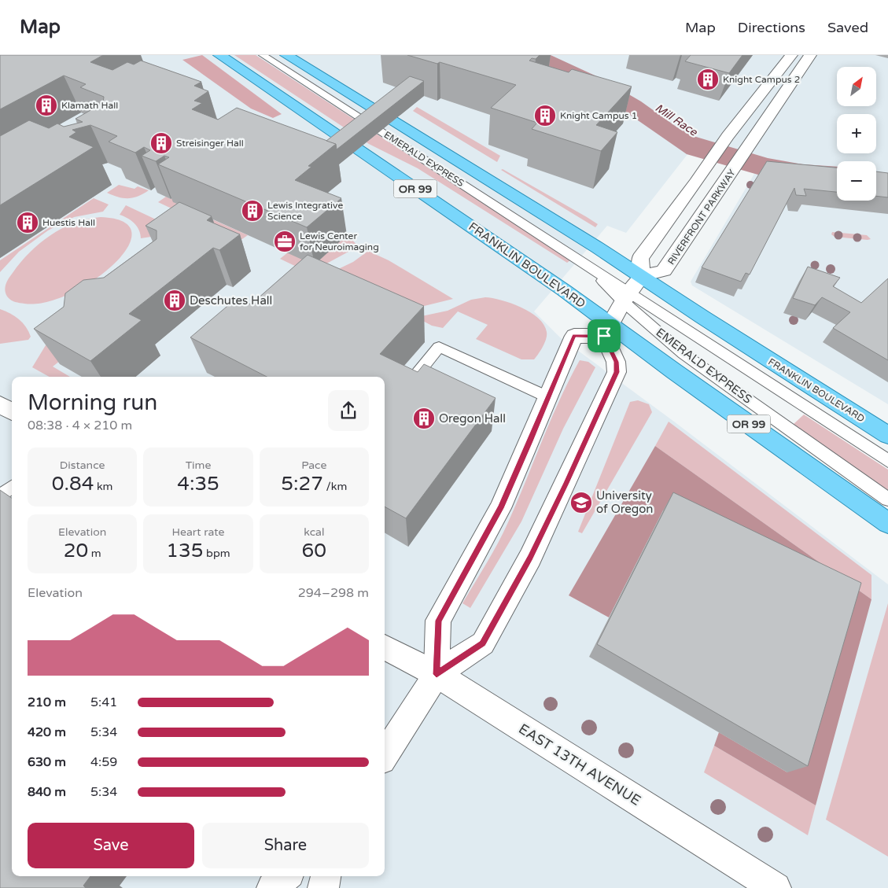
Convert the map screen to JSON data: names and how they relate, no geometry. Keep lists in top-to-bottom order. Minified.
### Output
{"streets":{"main road":["OR 99","FRANKLIN BOULEVARD"],"street":["RIVERFRONT PARKWAY","EAST 13TH AVENUE"],"lane":["EMERALD EXPRESS"]},"crossings":[["RIVERFRONT PARKWAY","FRANKLIN BOULEVARD"]],"water":["Mill Race"],"places":{"building":["Knight Campus 2","Klamath Hall","Knight Campus 1","Streisinger Hall","Lewis Integrative Science","Huestis Hall","Deschutes Hall","Oregon Hall"],"office":["Lewis Center for Neuroimaging"],"school or university":["University of Oregon"]},"north":"top right","page":{"header":"Map","nav":["Map","Directions","Saved"],"map_buttons":["+","−"],"heading":["Morning run","08:38 · 4 × 210 m"],"stats":[["Distance","0.84 km"],["Time","4:35"],["Pace","5:27 /km"],["Elevation","20 m"],["Heart rate","135 bpm"],["kcal","60"]],"chart":["Elevation","294–298 m"],"list":[{"name":"210 m","note":"5:41"},{"name":"420 m","note":"5:34"},{"name":"630 m","note":"4:59"},{"name":"840 m","note":"5:34"}],"buttons":["Save","Share"]}}
